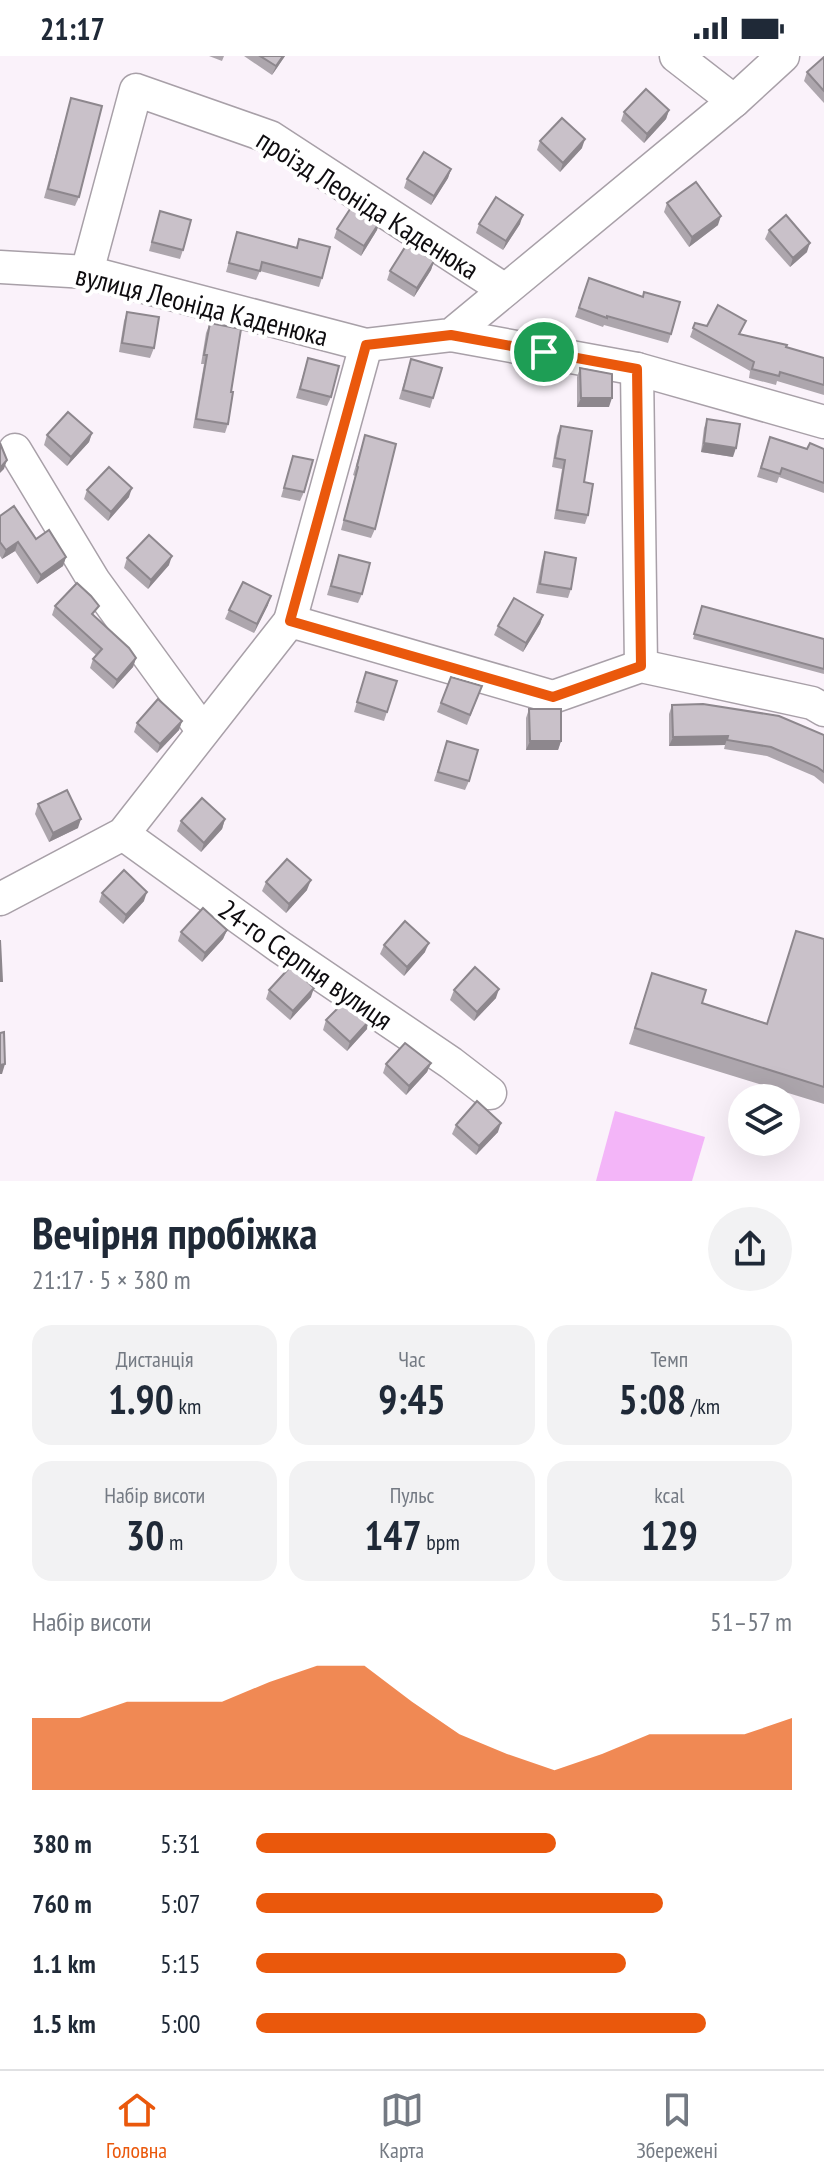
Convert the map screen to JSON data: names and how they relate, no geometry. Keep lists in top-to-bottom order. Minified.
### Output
{"streets":{"street":["проїзд Леоніда Каденюка","вулиця Леоніда Каденюка","24-го Серпня вулиця"]},"crossings":[["проїзд Леоніда Каденюка","вулиця Леоніда Каденюка"]],"page":{"status":"21:17","heading":["Вечірня пробіжка","21:17 · 5 × 380 m"],"stats":[["Дистанція","1.90 km"],["Час","9:45"],["Темп","5:08 /km"],["Набір висоти","30 m"],["Пульс","147 bpm"],["kcal","129"]],"chart":["Набір висоти","51–57 m"],"list":[{"name":"380 m","note":"5:31"},{"name":"760 m","note":"5:07"},{"name":"1.1 km","note":"5:15"},{"name":"1.5 km","note":"5:00"}],"tabs":["Головна","Карта","Збережені"]}}
